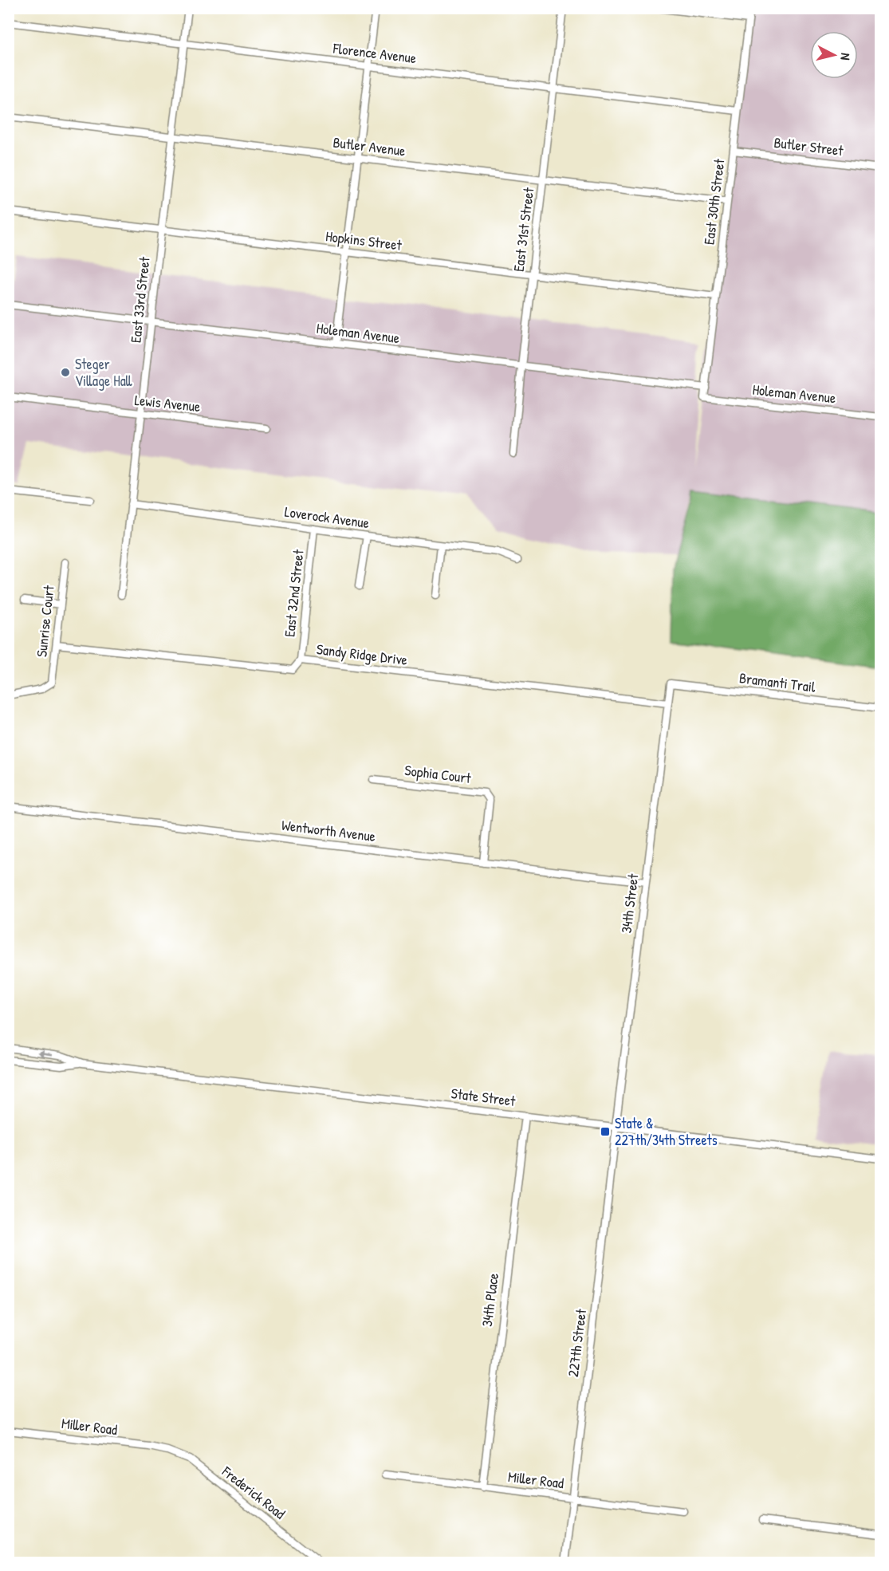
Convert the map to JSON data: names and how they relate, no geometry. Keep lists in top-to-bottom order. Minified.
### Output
{"streets":{"street":["Florence Avenue","Butler Avenue","Butler Street","East 30th Street","East 31st Street","Hopkins Street","East 33rd Street","Holeman Avenue","Lewis Avenue","Loverock Avenue","East 32nd Street","Sunrise Court","Sandy Ridge Drive","Bramanti Trail","Sophia Court","Wentworth Avenue","34th Street","State Street","34th Place","227th Street","Miller Road","Frederick Road"]},"crossings":[["Florence Avenue","East 30th Street"],["Florence Avenue","East 31st Street"],["Florence Avenue","East 33rd Street"],["Butler Avenue","East 30th Street"],["Butler Avenue","East 31st Street"],["Butler Avenue","East 33rd Street"],["Butler Street","East 30th Street"],["East 30th Street","Hopkins Street"],["East 30th Street","Holeman Avenue"],["East 31st Street","Hopkins Street"],["East 31st Street","Holeman Avenue"],["Hopkins Street","East 33rd Street"],["East 33rd Street","Holeman Avenue"],["East 33rd Street","Lewis Avenue"],["East 33rd Street","Loverock Avenue"],["Loverock Avenue","East 32nd Street"],["East 32nd Street","Sandy Ridge Drive"],["Sunrise Court","Sandy Ridge Drive"],["Sandy Ridge Drive","34th Street"],["Bramanti Trail","34th Street"],["Sophia Court","Wentworth Avenue"],["Wentworth Avenue","34th Street"],["34th Street","State Street"],["34th Street","227th Street"],["State Street","34th Place"],["State Street","227th Street"],["34th Place","Miller Road"],["227th Street","Miller Road"],["Miller Road","Frederick Road"]],"places":{"other":["Steger Village Hall"],"transit":["State & 227th/34th Streets"]},"north":"right"}
